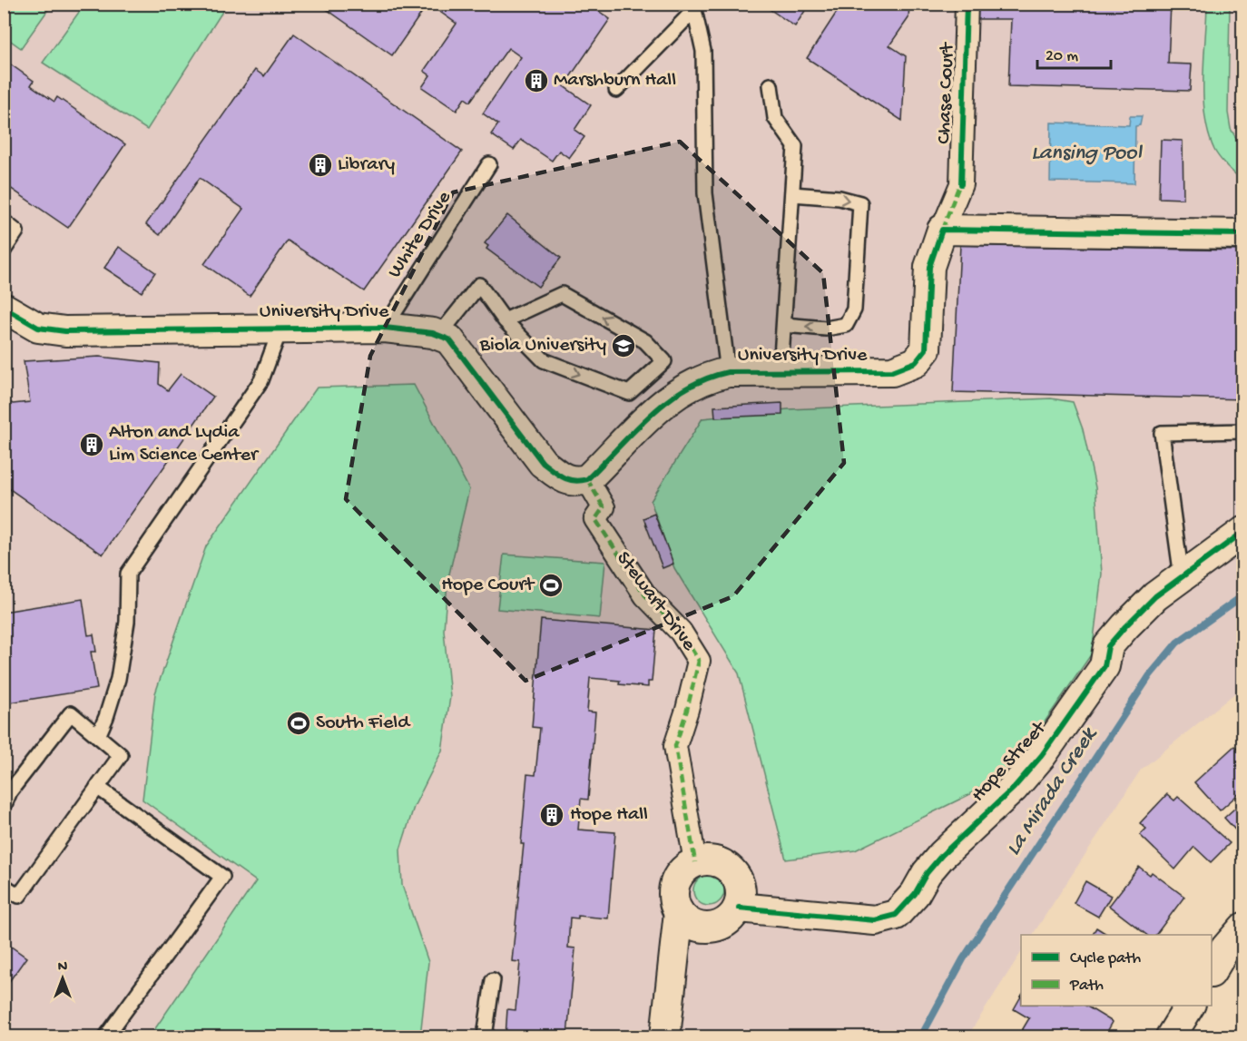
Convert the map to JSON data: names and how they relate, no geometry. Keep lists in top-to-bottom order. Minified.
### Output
{"streets":{"street":["Chase Court","University Drive","Stewart Drive","Hope Street"],"lane":["White Drive"]},"crossings":[["Chase Court","University Drive"],["White Drive","University Drive"],["University Drive","Stewart Drive"],["Stewart Drive","Hope Street"]],"water":["Lansing Pool","La Mirada Creek"],"places":{"building":["Marshburn Hall","Library","Alton and Lydia Lim Science Center","Hope Hall"],"school or university":["Biola University"],"sports":["Hope Court","South Field"]},"legend":["Cycle path","Path"],"scale_bar":"20 m","north":"top"}
